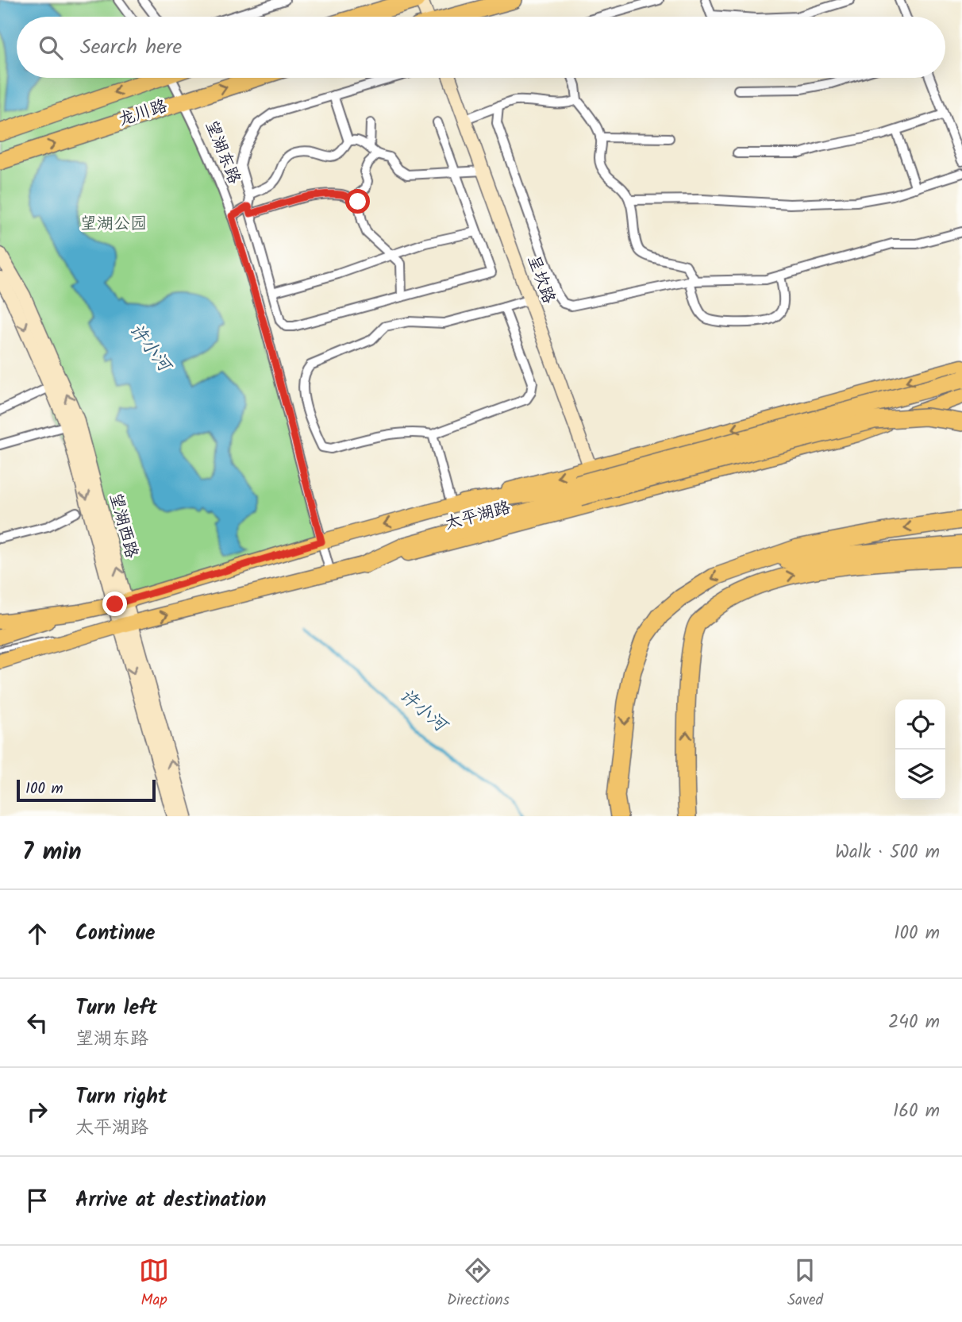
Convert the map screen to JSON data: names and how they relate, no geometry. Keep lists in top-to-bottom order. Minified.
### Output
{"streets":{"highway":["龙川路"],"main road":["太平湖路"],"street":["望湖东路","呈坎路","望湖西路"]},"crossings":[["龙川路","望湖东路"],["望湖东路","太平湖路"],["呈坎路","太平湖路"],["太平湖路","望湖西路"]],"water":["许小河"],"parks":["望湖公园"],"scale_bar":"100 m","page":{"search":"Search here","scale":"100 m","heading":["7 min","Walk · 500 m"],"list":[["Continue","100 m"],["Turn left","望湖东路","240 m"],["Turn right","太平湖路","160 m"],"Arrive at destination"],"nav":["Map","Directions","Saved"]}}
